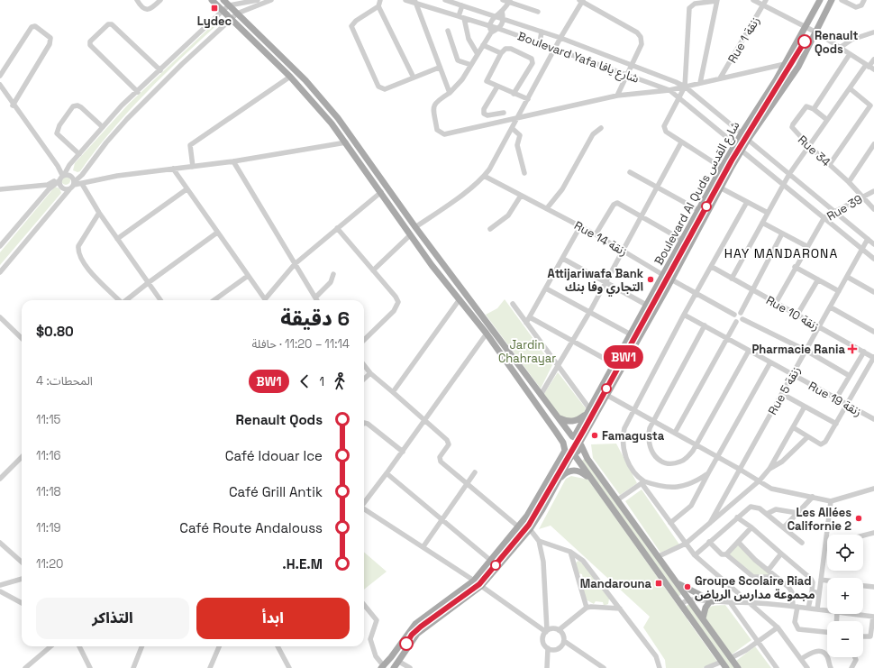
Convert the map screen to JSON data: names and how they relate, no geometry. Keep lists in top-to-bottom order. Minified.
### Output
{"streets":{"main road":["Boulevard Al Quds شارع القدس"],"street":["Rue 1 زنقة","Boulevard Yafa شارع يافا","Rue 34","Rue 39","Rue 14 زنقة","Rue 10 زنقة","Rue 5 زنقة","Rue 19 زنقة"]},"crossings":[["Boulevard Yafa شارع يافا","Boulevard Al Quds شارع القدس"],["Rue 34","Rue 39"],["Boulevard Al Quds شارع القدس","Rue 14 زنقة"],["Rue 39","Rue 10 زنقة"],["Rue 10 زنقة","Rue 5 زنقة"],["Rue 5 زنقة","Rue 19 زنقة"]],"districts":["HAY MANDARONA"],"parks":["Jardin Chahrayar"],"places":{"transit":["Lydec","Mandarouna"],"other":["Renault Qods","Attijariwafa Bank التجاري وفا بنك","Famagusta","Les Allées Californie 2","Groupe Scolaire Riad مجموعة مدارس الرياض"],"health":["Pharmacie Rania"]},"lines":["bus line BW1"],"page":{"on_map":"BW1","heading":["6 دقيقة","11:14 – 11:20 · حافلة","$0.80"],"legs":["1","BW1","المحطات: 4"],"list":[{"name":"Renault Qods","value":"11:15"},{"name":"Café Idouar Ice","value":"11:16"},{"name":"Café Grill Antik","value":"11:18"},{"name":"Café Route Andalouss","value":"11:19"},{"name":"H.E.M.","value":"11:20"}],"map_buttons":["+","−"],"buttons":["ابدأ","التذاكر"]}}
